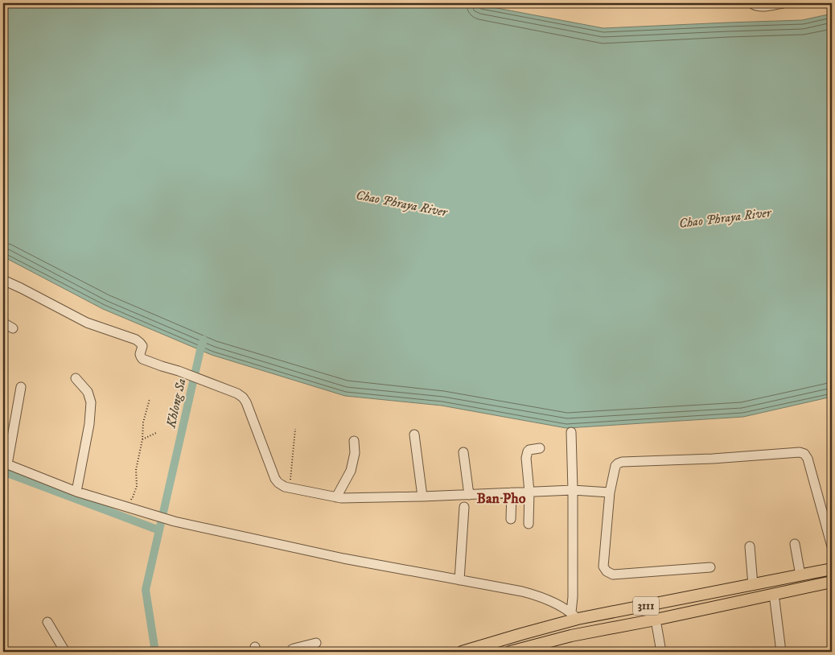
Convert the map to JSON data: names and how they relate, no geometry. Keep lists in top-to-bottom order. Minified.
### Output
{"streets":{"main road":["3111"]},"districts":["Ban Pho"],"water":["Chao Phraya River","Khlong Sa"]}
